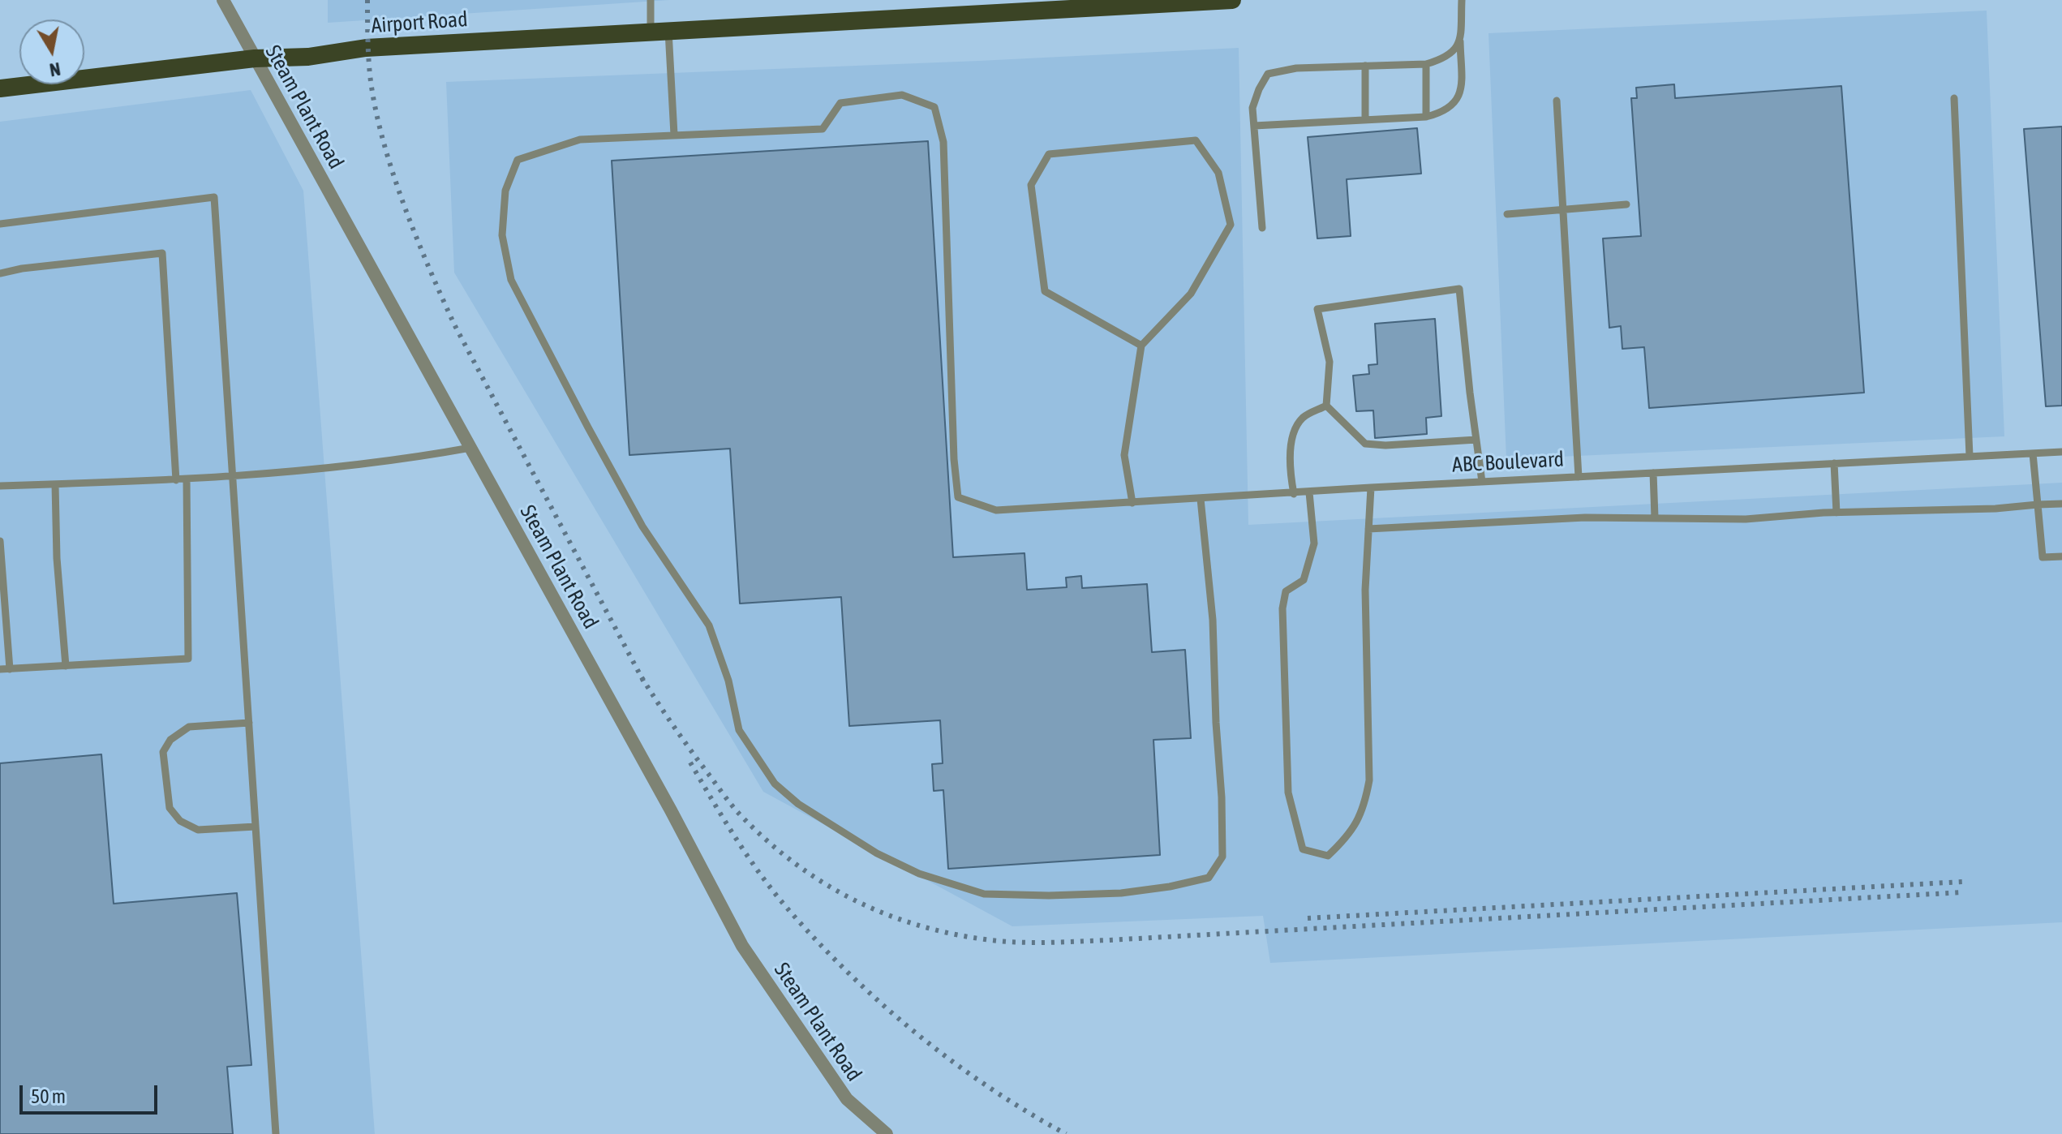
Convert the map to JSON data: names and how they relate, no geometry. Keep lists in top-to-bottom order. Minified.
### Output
{"streets":{"highway":["Airport Road"],"street":["Steam Plant Road"],"lane":["ABC Boulevard"]},"crossings":[["Airport Road","Steam Plant Road"]],"scale_bar":"50 m","north":"bottom"}
